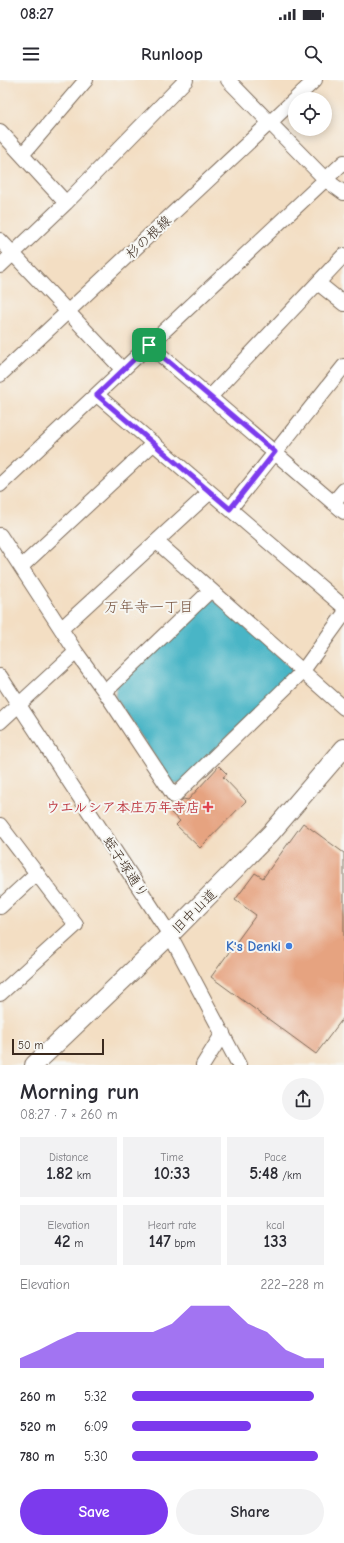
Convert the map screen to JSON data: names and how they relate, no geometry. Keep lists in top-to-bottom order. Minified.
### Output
{"streets":{"main road":["旧中山道"],"street":["杉の根線","蛭子塚通り"]},"crossings":[["蛭子塚通り","旧中山道"]],"districts":["万年寺一丁目"],"places":{"health":["ウエルシア本庄万年寺店"],"other":["K's Denki"]},"scale_bar":"50 m","page":{"status":"08:27","header":"Runloop","scale":"50 m","heading":["Morning run","08:27 · 7 × 260 m"],"stats":[["Distance","1.82 km"],["Time","10:33"],["Pace","5:48 /km"],["Elevation","42 m"],["Heart rate","147 bpm"],["kcal","133"]],"chart":["Elevation","222–228 m"],"list":[{"name":"260 m","note":"5:32"},{"name":"520 m","note":"6:09"},{"name":"780 m","note":"5:30"}],"buttons":["Save","Share"]}}
